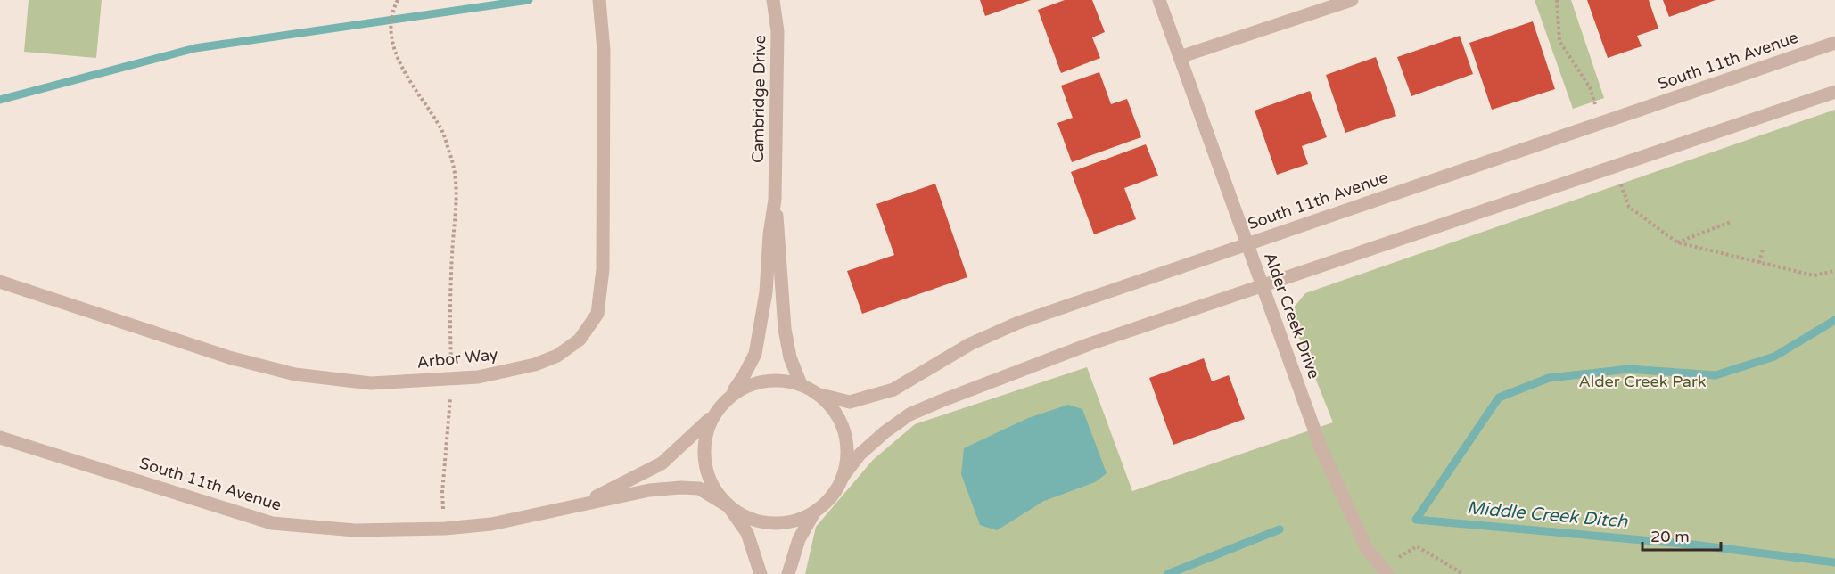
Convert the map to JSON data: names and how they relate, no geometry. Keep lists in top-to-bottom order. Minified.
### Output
{"streets":{"street":["South 11th Avenue","Cambridge Drive","Alder Creek Drive","Arbor Way"]},"crossings":[["South 11th Avenue","Cambridge Drive"],["South 11th Avenue","Alder Creek Drive"]],"water":["Middle Creek Ditch"],"parks":["Alder Creek Park"],"scale_bar":"20 m"}
